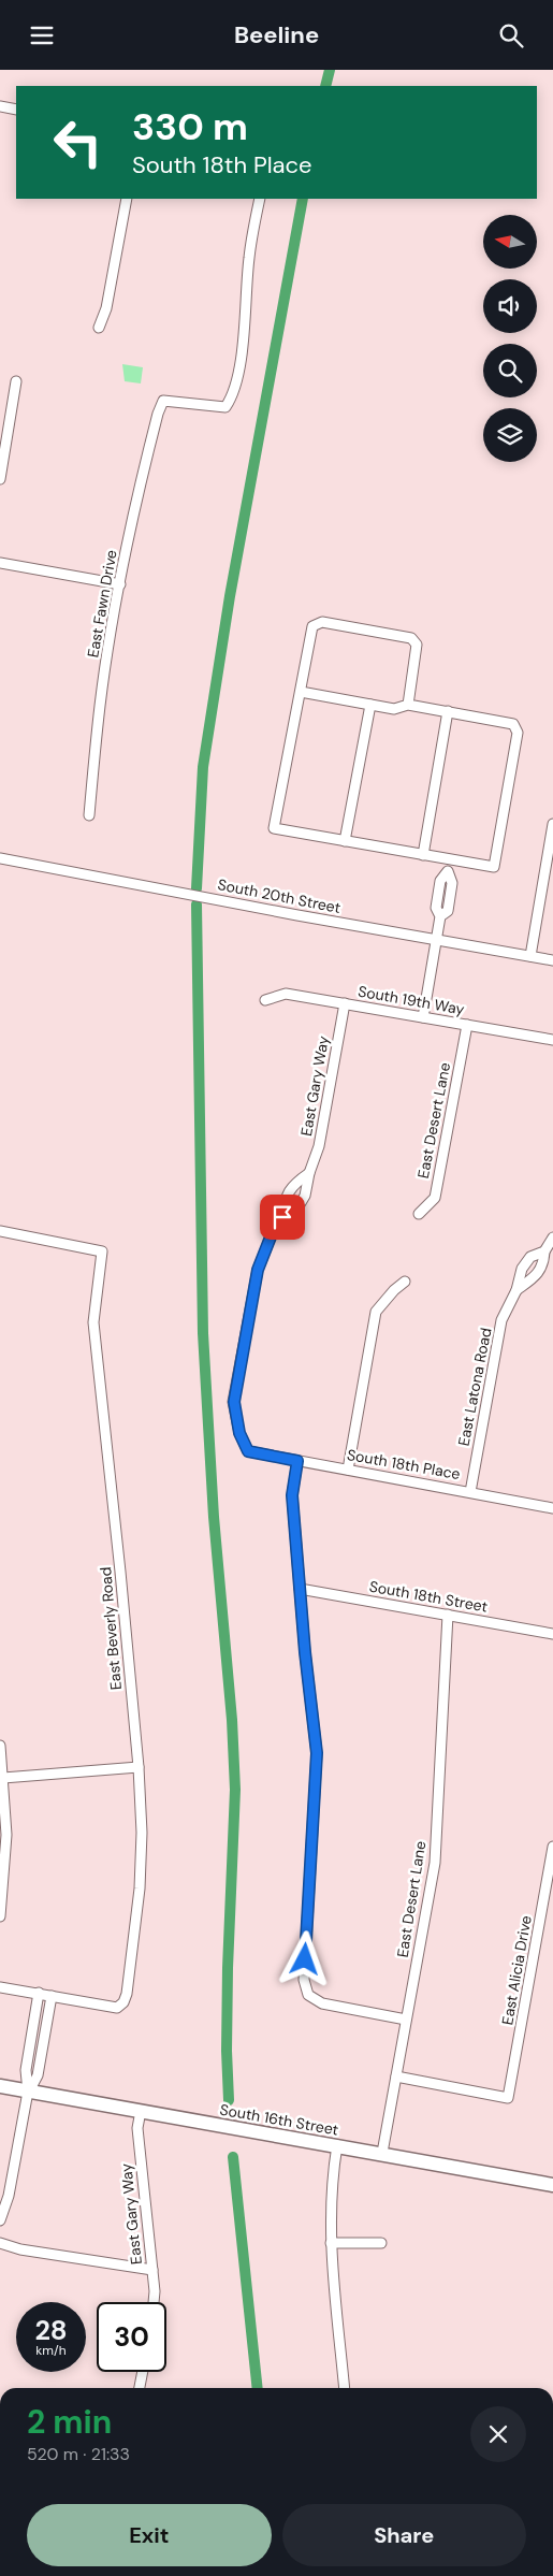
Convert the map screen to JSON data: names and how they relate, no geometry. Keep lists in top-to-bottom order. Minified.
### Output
{"streets":{"main road":["South 16th Street"],"street":["East Fawn Drive","South 20th Street","South 19th Way","East Gary Way","East Desert Lane","East Latona Road","South 18th Place","South 18th Street","East Beverly Road","East Alicia Drive"]},"crossings":[["South 19th Way","East Gary Way"],["South 19th Way","East Desert Lane"],["East Gary Way","South 18th Place"],["East Gary Way","South 16th Street"],["East Desert Lane","South 18th Street"],["East Desert Lane","East Alicia Drive"],["East Desert Lane","South 16th Street"],["East Latona Road","South 18th Place"]],"north":"left","page":{"header":"Beeline","turn":["330 m","South 18th Place"],"speed":"28 km/h","limit":"30","heading":["2 min","520 m · 21:33"],"buttons":["Exit","Share"]}}
